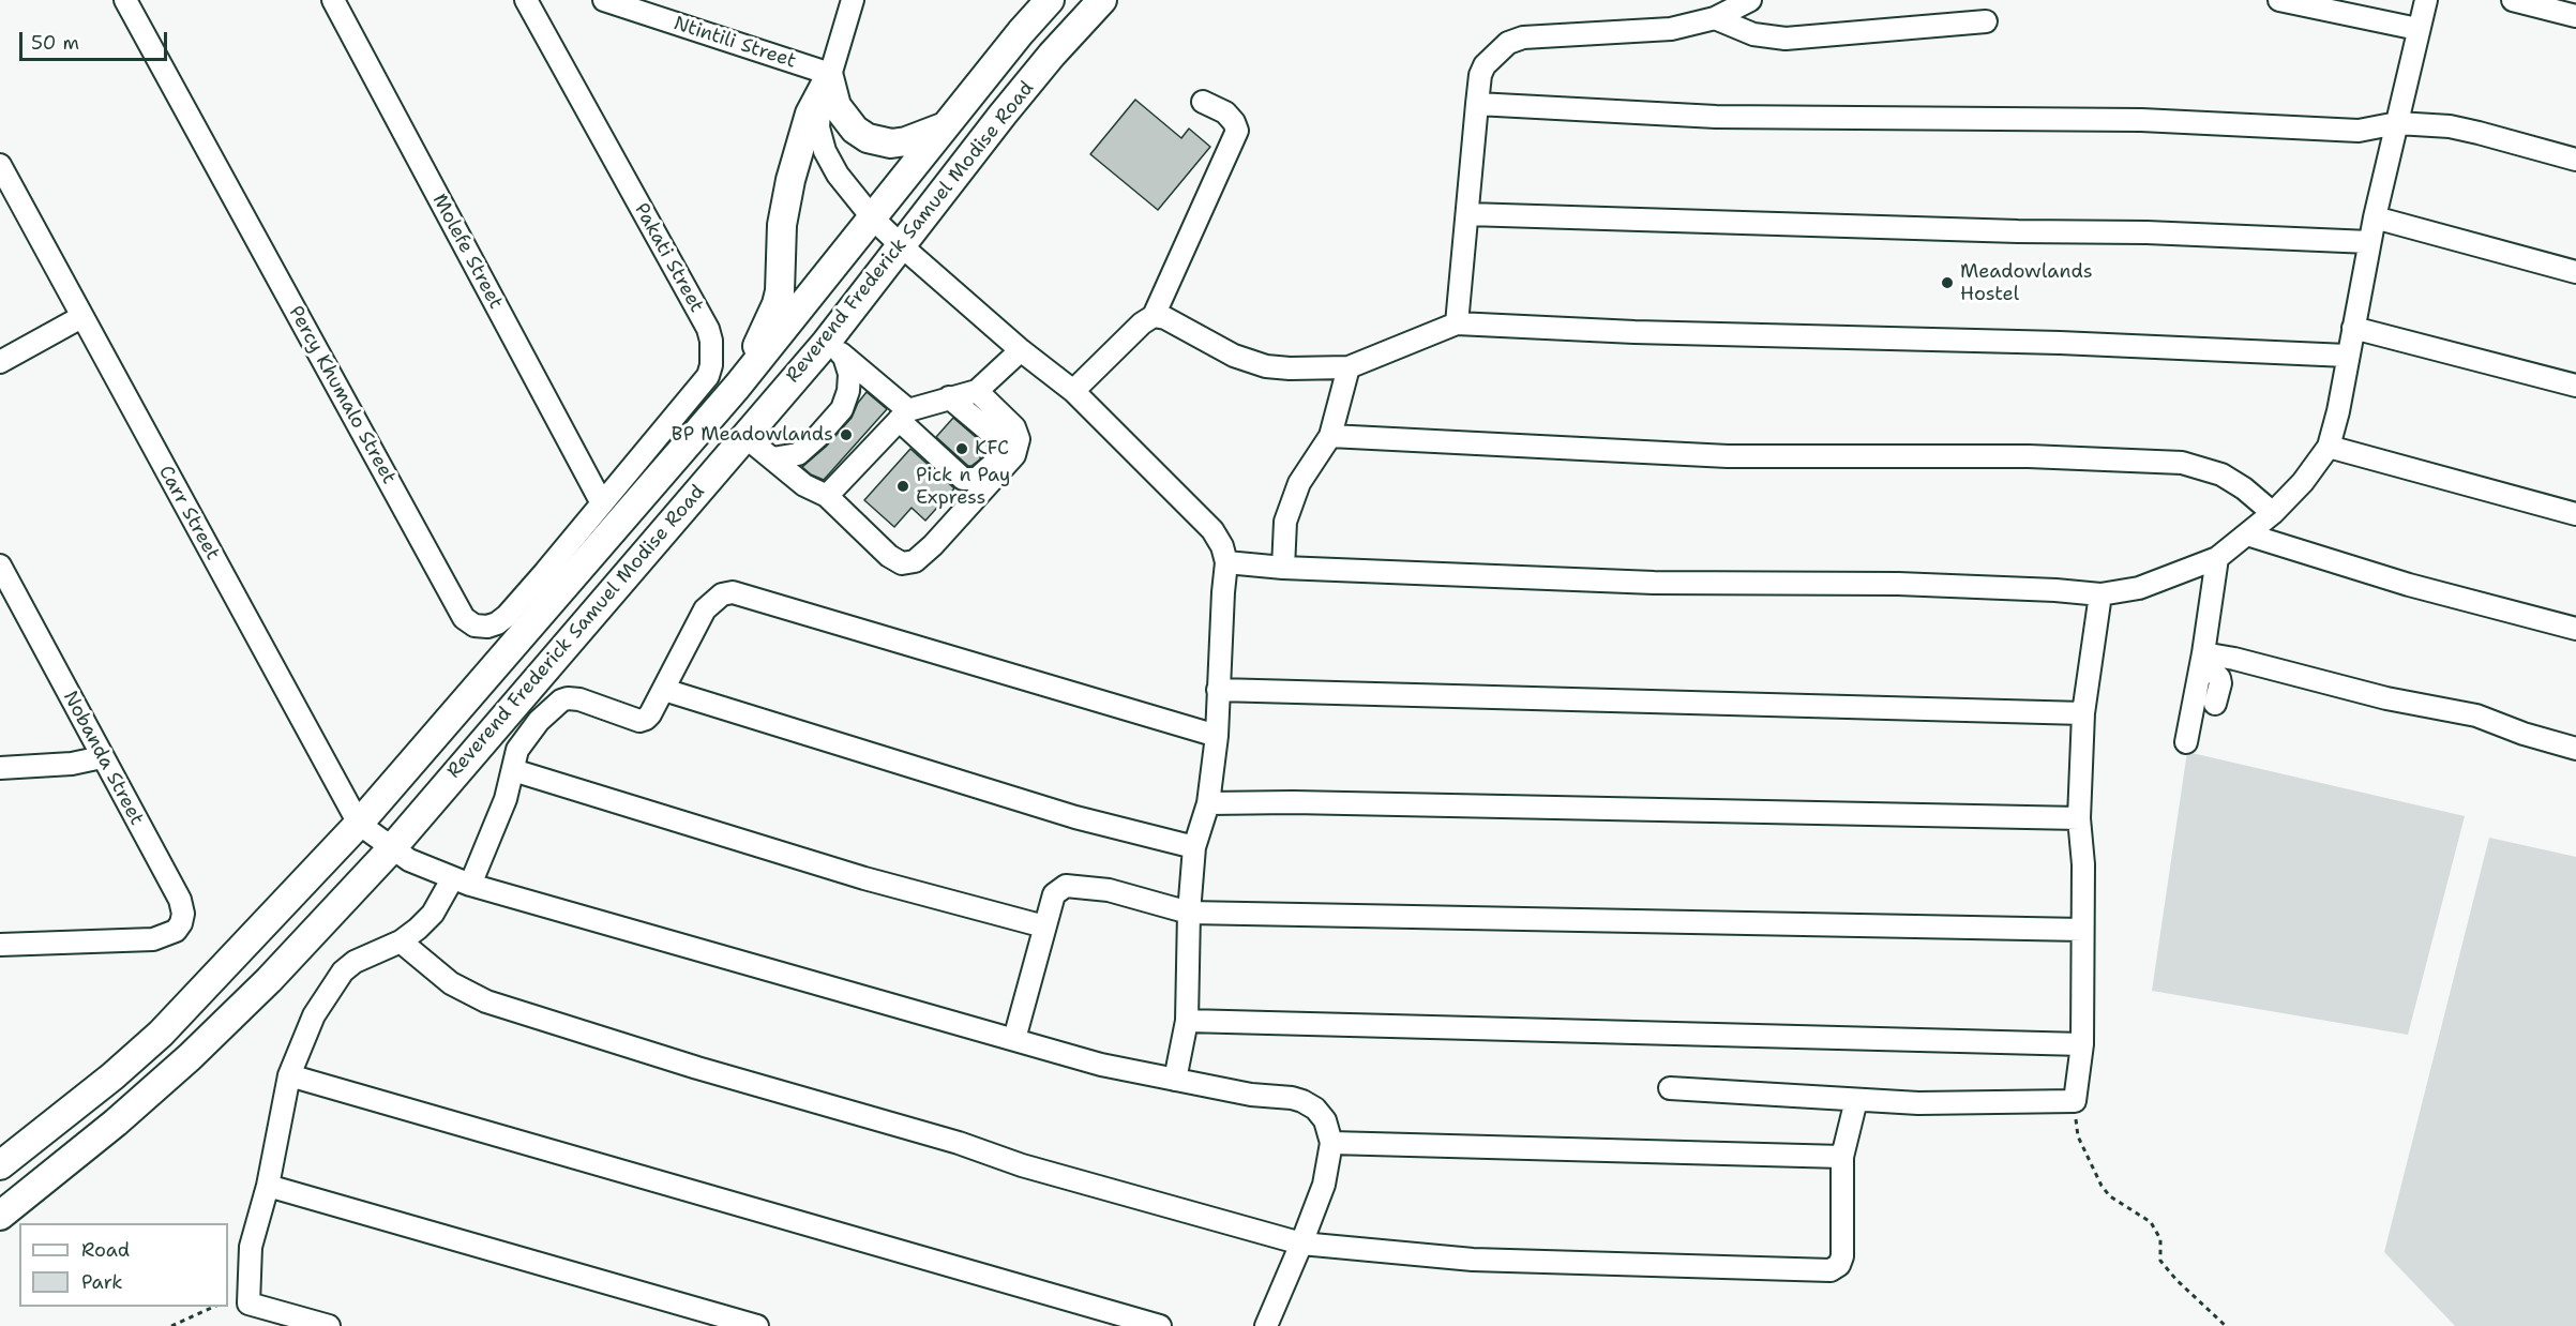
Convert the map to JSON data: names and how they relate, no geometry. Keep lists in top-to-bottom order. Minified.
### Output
{"streets":{"main road":["Reverend Frederick Samuel Modise Road"],"street":["Ntintili Street","Molefe Street","Pakati Street","Percy Khumalo Street","Carr Street","Nobanda Street"]},"crossings":[["Reverend Frederick Samuel Modise Road","Carr Street"],["Molefe Street","Pakati Street"],["Molefe Street","Percy Khumalo Street"],["Pakati Street","Percy Khumalo Street"]],"places":["Meadowlands Hostel","BP Meadowlands","KFC","Pick n Pay Express"],"legend":["Road","Park"],"scale_bar":"50 m"}
